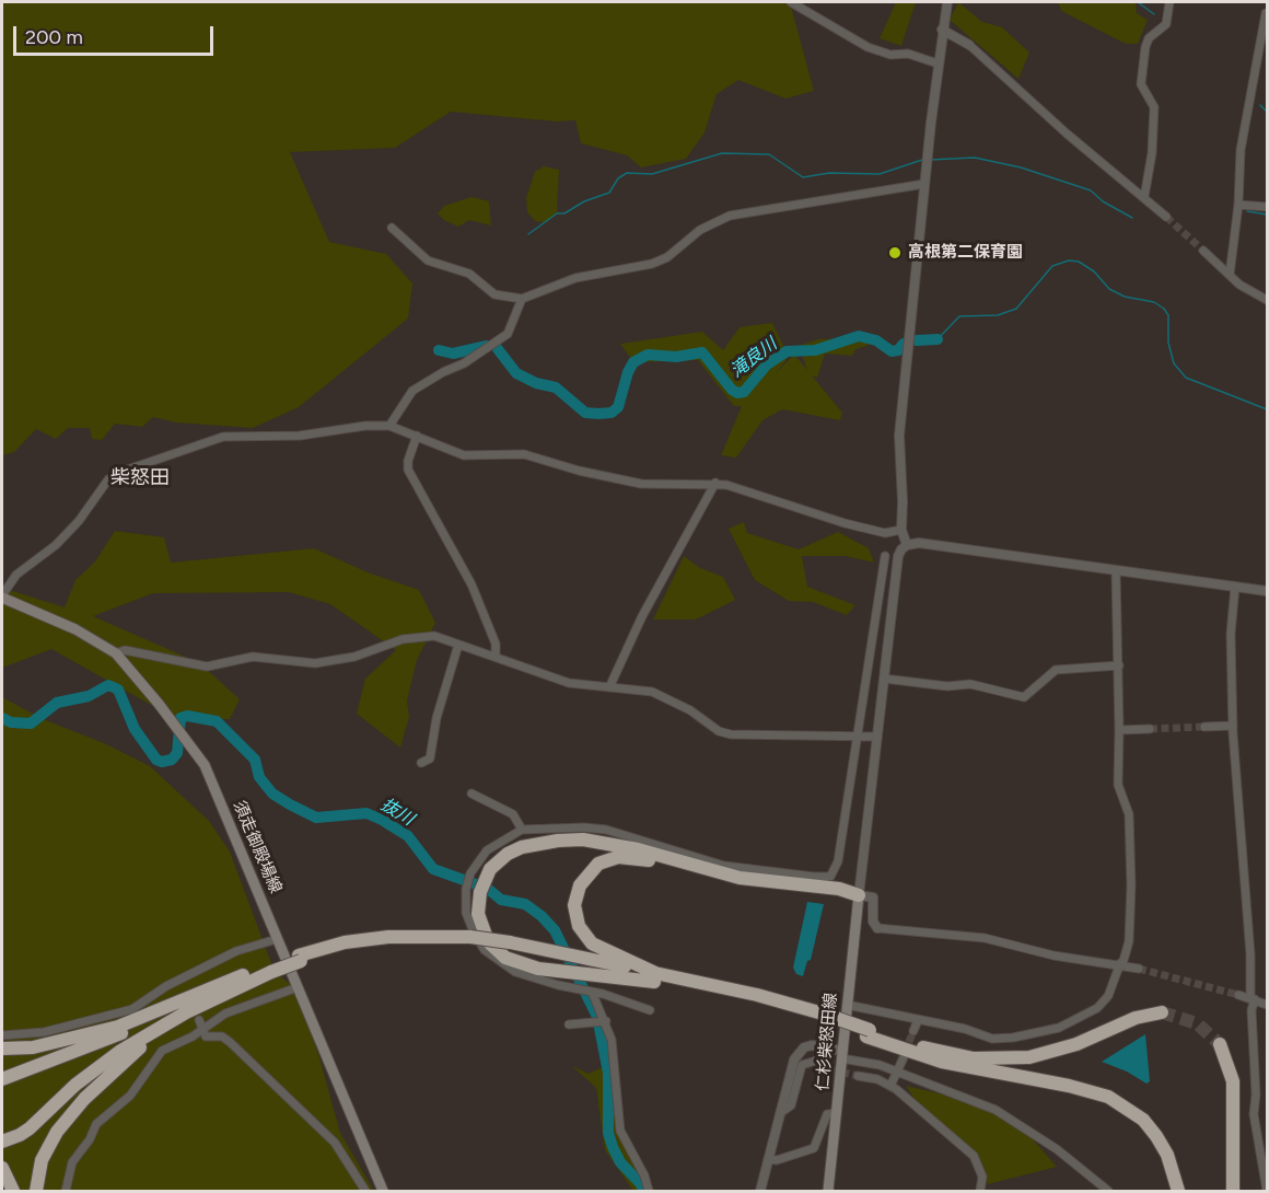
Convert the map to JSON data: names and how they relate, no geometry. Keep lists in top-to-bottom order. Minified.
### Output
{"streets":{"main road":["須走御殿場線","仁杉柴怒田線"]},"districts":["柴怒田"],"water":["滝良川","抜川"],"places":["高根第二保育園"],"scale_bar":"200 m"}
